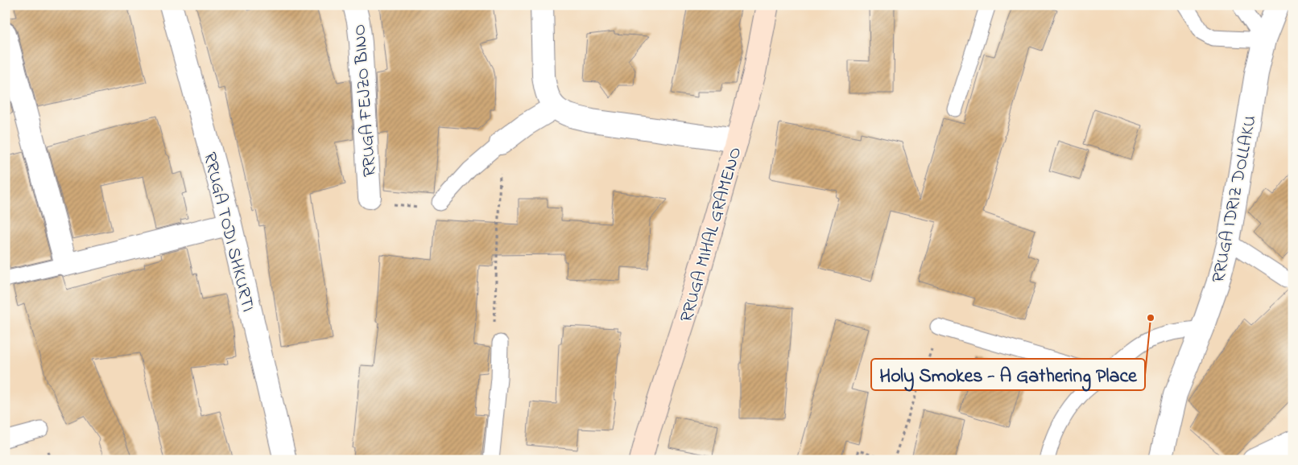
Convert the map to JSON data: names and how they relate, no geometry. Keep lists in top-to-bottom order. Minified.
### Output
{"streets":{"street":["RRUGA FEJZO BINO","RRUGA IDRIZ DOLLAKU","RRUGA TODI SHKURTI","RRUGA MIHAL GRAMENO"]},"places":["Holy Smokes - A Gathering Place"]}
